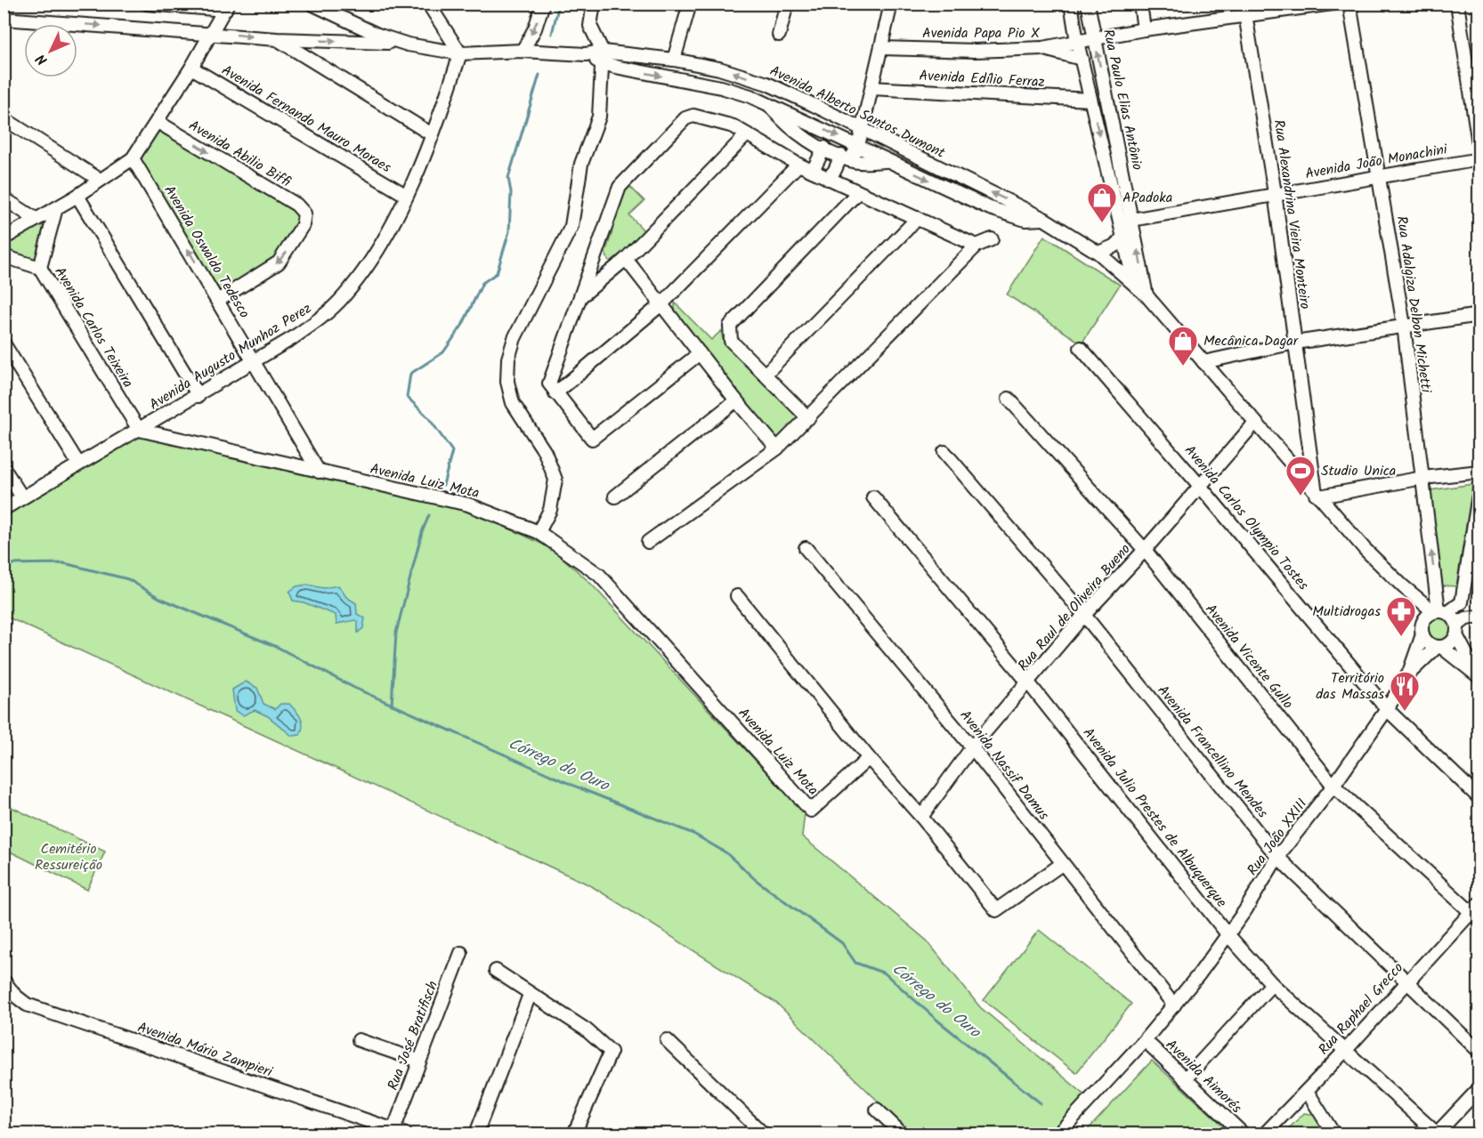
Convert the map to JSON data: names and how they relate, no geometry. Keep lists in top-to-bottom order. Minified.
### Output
{"streets":{"street":["Avenida Papa Pio X","Avenida Edílio Ferraz","Rua Paulo Elias Antônio","Avenida Alberto Santos Dumont","Avenida Fernando Mauro Moraes","Avenida Abilio Biffi","Avenida João Monachini","Rua Alexandrina Vieira Monteiro","Avenida Oswaldo Tedesco","Rua Adalgiza Delbon Michetti","Avenida Carlos Teixeira","Avenida Augusto Munhoz Perez","Avenida Luiz Mota","Avenida Carlos Olympio Tostes","Rua Raul de Oliveira Bueno","Avenida Vicente Gullo","Avenida Francellino Mendes","Avenida Nassif Damus","Avenida Julio Prestes de Albuquerque","Rua João XXIII","Rua Raphael Grecco","Rua José Bratifisch","Avenida Mário Zampieri","Avenida Aimorés"]},"crossings":[["Avenida Papa Pio X","Rua Paulo Elias Antônio"],["Avenida Papa Pio X","Rua Alexandrina Vieira Monteiro"],["Avenida Edílio Ferraz","Rua Paulo Elias Antônio"],["Rua Paulo Elias Antônio","Avenida Alberto Santos Dumont"],["Rua Paulo Elias Antônio","Avenida João Monachini"],["Avenida Alberto Santos Dumont","Rua Alexandrina Vieira Monteiro"],["Avenida Alberto Santos Dumont","Rua Adalgiza Delbon Michetti"],["Avenida Alberto Santos Dumont","Avenida Augusto Munhoz Perez"],["Avenida Alberto Santos Dumont","Rua Raul de Oliveira Bueno"],["Avenida Alberto Santos Dumont","Rua João XXIII"],["Avenida Fernando Mauro Moraes","Avenida Augusto Munhoz Perez"],["Avenida Abilio Biffi","Avenida Oswaldo Tedesco"],["Avenida João Monachini","Rua Alexandrina Vieira Monteiro"],["Avenida João Monachini","Rua Adalgiza Delbon Michetti"],["Avenida Oswaldo Tedesco","Avenida Augusto Munhoz Perez"],["Avenida Oswaldo Tedesco","Avenida Luiz Mota"],["Rua Adalgiza Delbon Michetti","Rua João XXIII"],["Avenida Carlos Teixeira","Avenida Augusto Munhoz Perez"],["Avenida Carlos Teixeira","Avenida Luiz Mota"],["Avenida Augusto Munhoz Perez","Avenida Luiz Mota"],["Avenida Carlos Olympio Tostes","Rua Raul de Oliveira Bueno"],["Avenida Carlos Olympio Tostes","Rua João XXIII"],["Rua Raul de Oliveira Bueno","Avenida Vicente Gullo"],["Rua Raul de Oliveira Bueno","Avenida Francellino Mendes"],["Rua Raul de Oliveira Bueno","Avenida Nassif Damus"],["Rua Raul de Oliveira Bueno","Avenida Julio Prestes de Albuquerque"],["Avenida Vicente Gullo","Rua João XXIII"],["Avenida Vicente Gullo","Rua Raphael Grecco"],["Avenida Francellino Mendes","Rua João XXIII"],["Avenida Francellino Mendes","Rua Raphael Grecco"],["Avenida Nassif Damus","Rua João XXIII"],["Avenida Julio Prestes de Albuquerque","Rua João XXIII"],["Avenida Julio Prestes de Albuquerque","Rua Raphael Grecco"],["Rua João XXIII","Avenida Aimorés"],["Rua José Bratifisch","Avenida Mário Zampieri"]],"water":["Córrego do Ouro"],"parks":["Cemitério Ressureição"],"places":{"shop":["APadoka","Mecânica Dagar"],"sports":["Studio Unica"],"pharmacy":["Multidrogas"],"restaurant":["Território das Massas"]},"north":"bottom left"}
